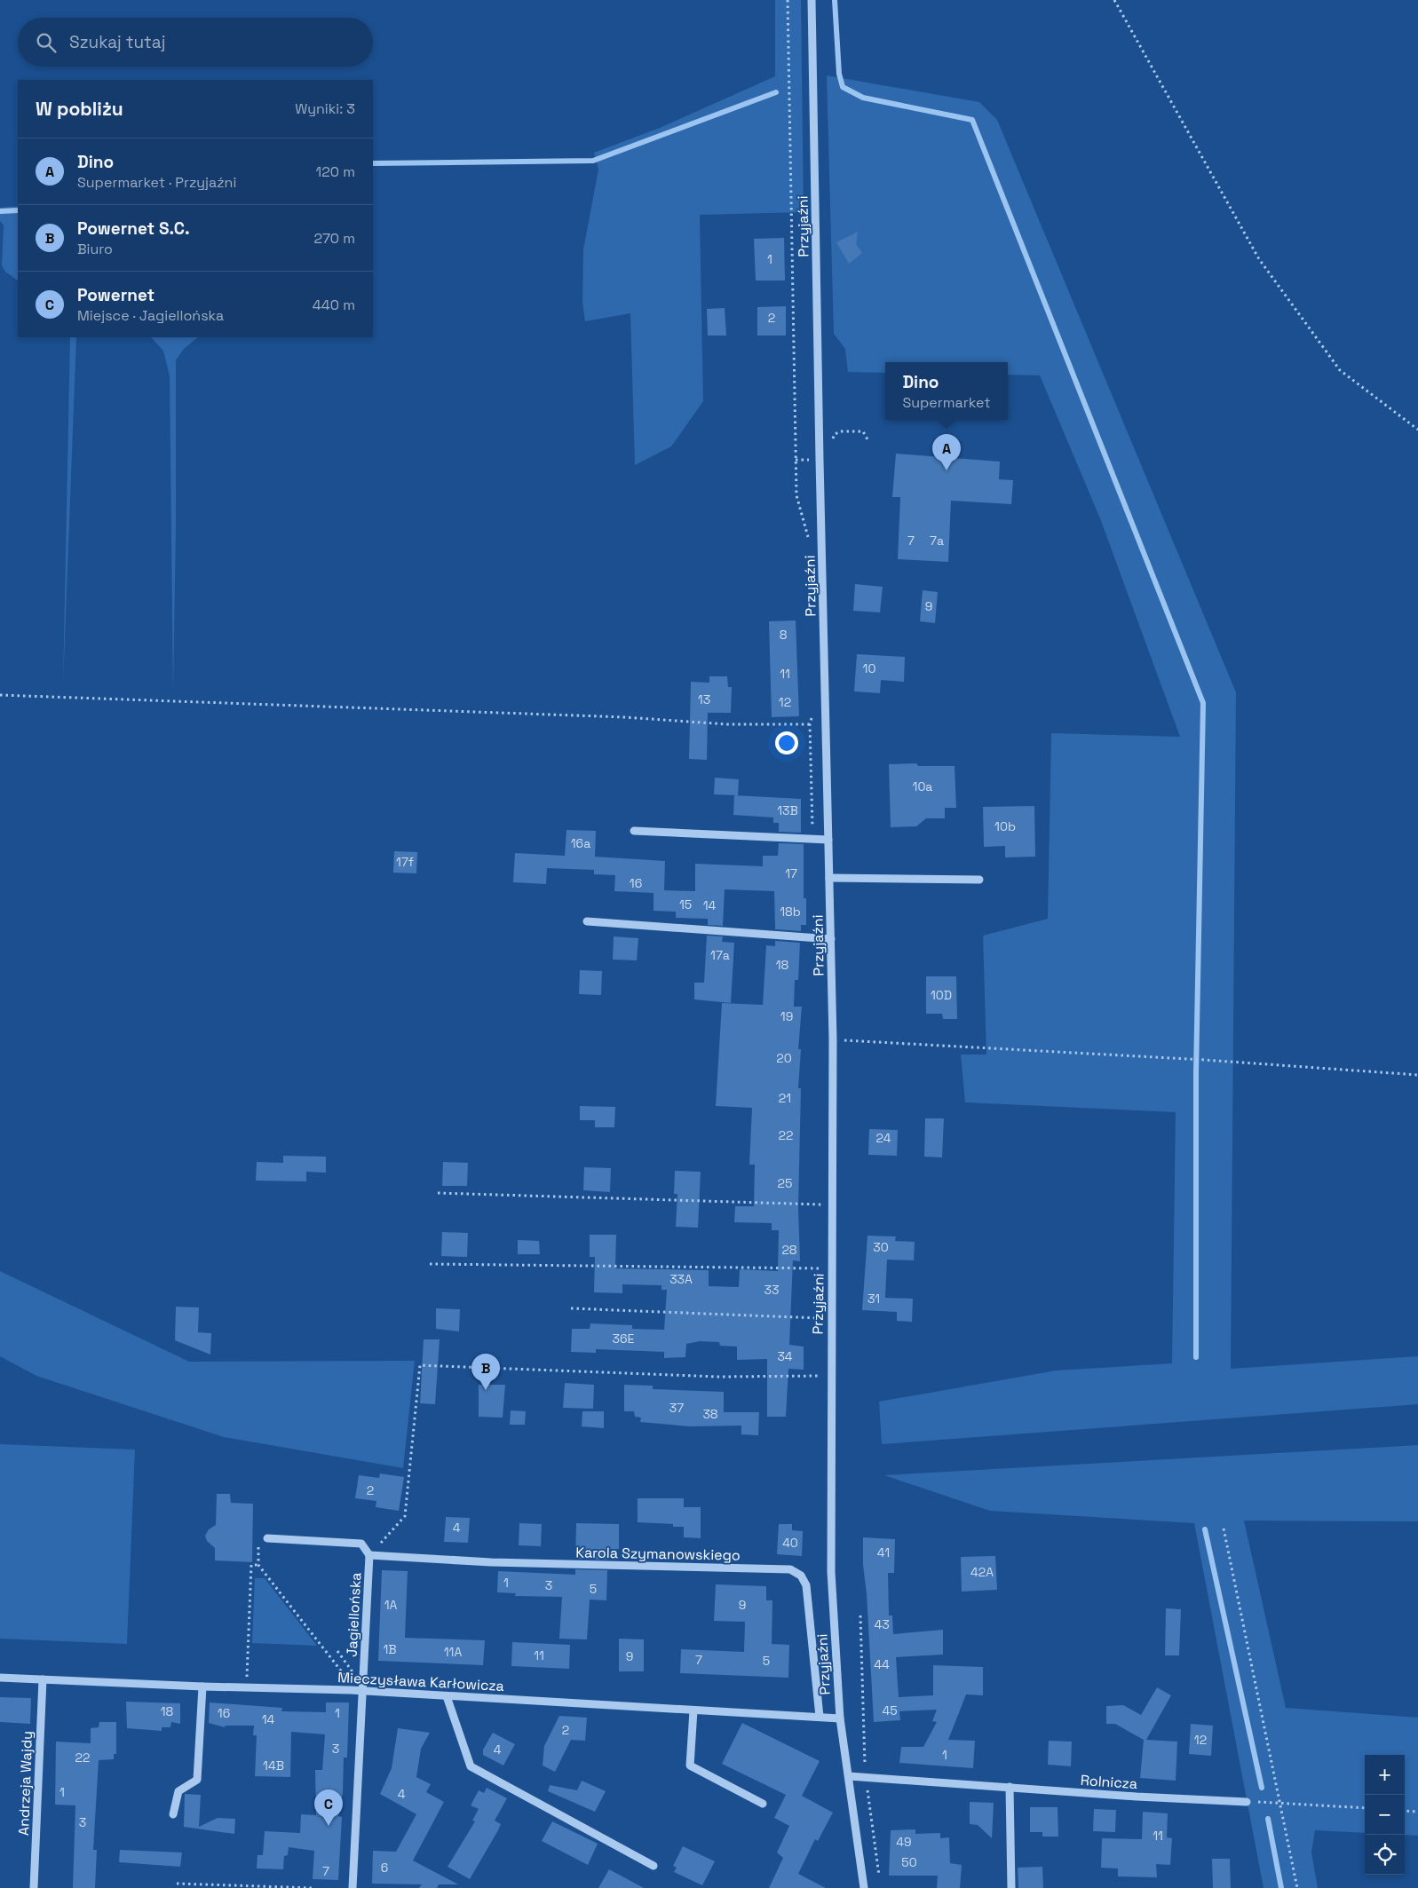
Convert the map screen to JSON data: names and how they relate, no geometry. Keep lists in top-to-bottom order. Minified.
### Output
{"streets":{"street":["Przyjaźni","Karola Szymanowskiego","Jagiellońska","Mieczysława Karłowicza","Rolnicza","Andrzeja Wajdy"]},"crossings":[["Przyjaźni","Mieczysława Karłowicza"],["Przyjaźni","Rolnicza"],["Karola Szymanowskiego","Jagiellońska"],["Karola Szymanowskiego","Mieczysława Karłowicza"],["Jagiellońska","Mieczysława Karłowicza"],["Mieczysława Karłowicza","Andrzeja Wajdy"]],"house_numbers":["1","2","7","7a","9","8","10","11","13","12","10a","13B","10b","16a","17f","17","16","15","14","18b","17a","18","10D","19","20","21","22","24","25","30","28","33A","33","31","36E","34","37","38","2","4","40","41","42A","1","3","5","1A","9","43","1B","11A","11","9","7","5","44","45","18","16","1","14","2","12","3","4","1","22","14B","1","4","3","11","49","50","6","7"],"page":{"search":"Szukaj tutaj","heading":["W pobliżu","Wyniki: 3"],"list":[{"mark":"A","name":"Dino","note":"Supermarket · Przyjaźni","value":"120 m"},{"mark":"B","name":"Powernet S.C.","note":"Biuro","value":"270 m"},{"mark":"C","name":"Powernet","note":"Miejsce · Jagiellońska","value":"440 m"}],"popup":["Dino","Supermarket"],"pins":["A","B","C"],"map_buttons":["+","−"]}}
